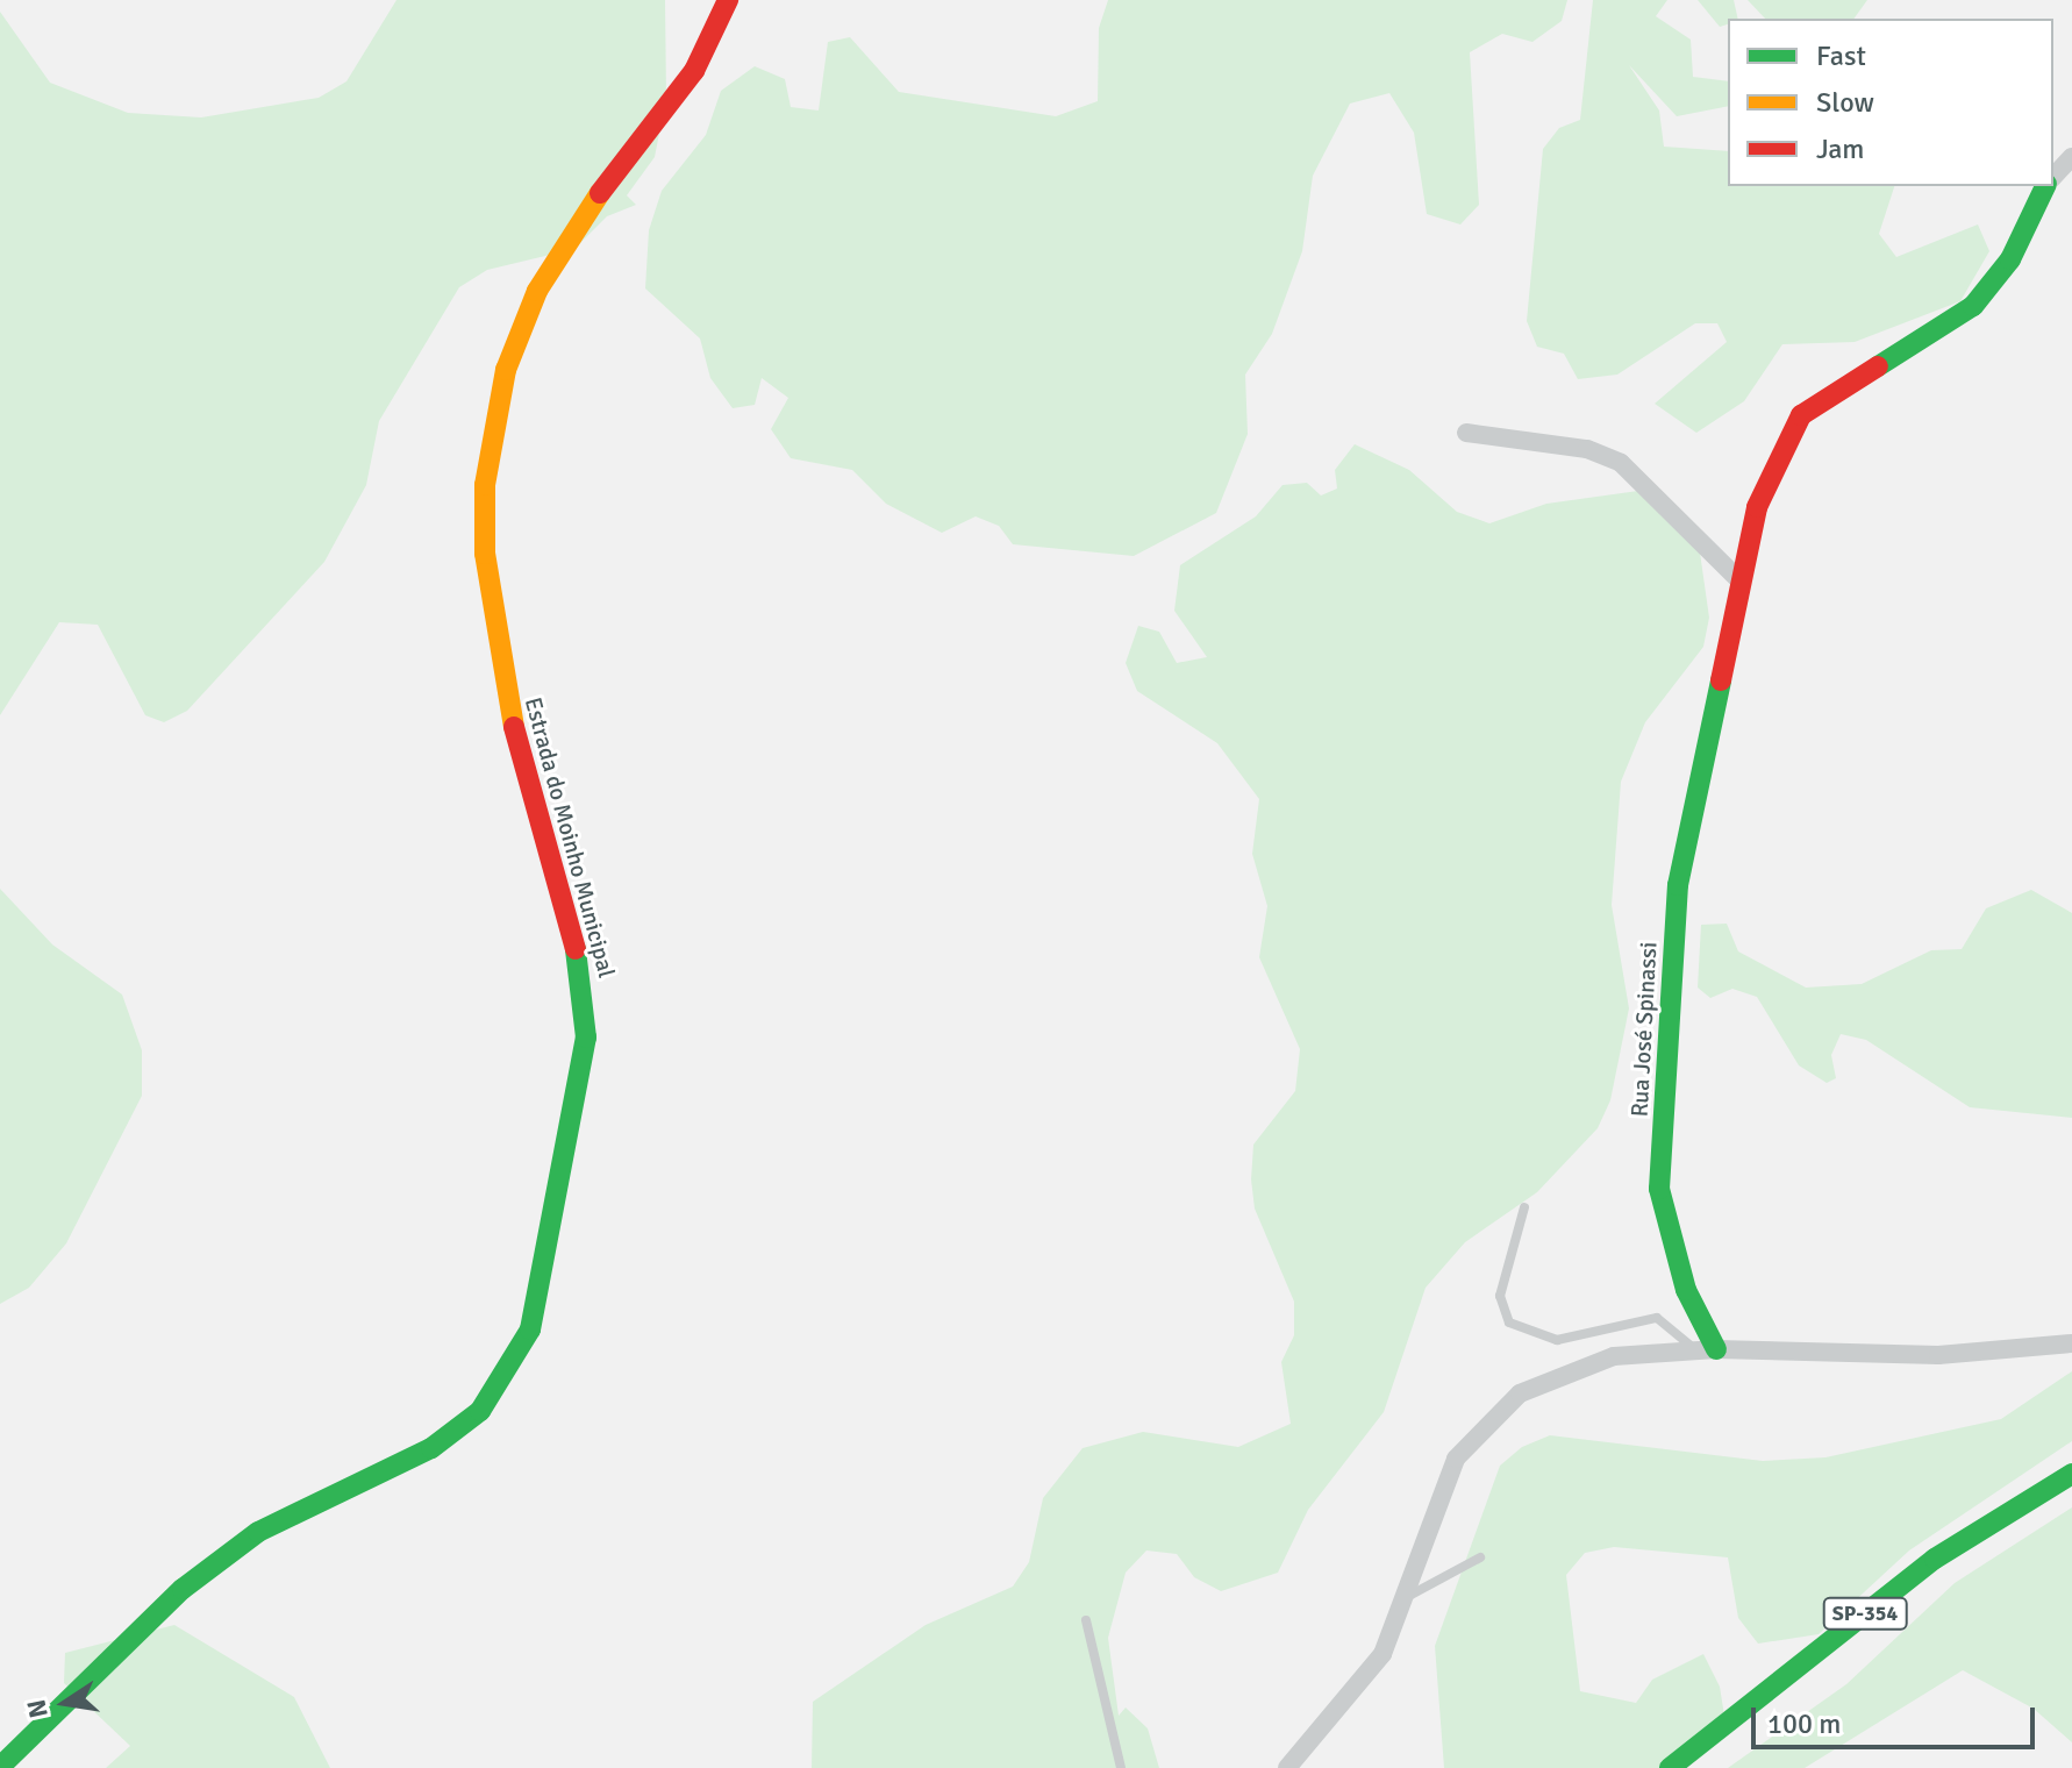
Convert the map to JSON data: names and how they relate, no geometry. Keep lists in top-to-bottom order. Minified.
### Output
{"streets":{"street":["Estrada do Moinho Municipal","Rua José Spinassi","SP-354"]},"legend":["Fast","Slow","Jam"],"scale_bar":"100 m","north":"left"}
